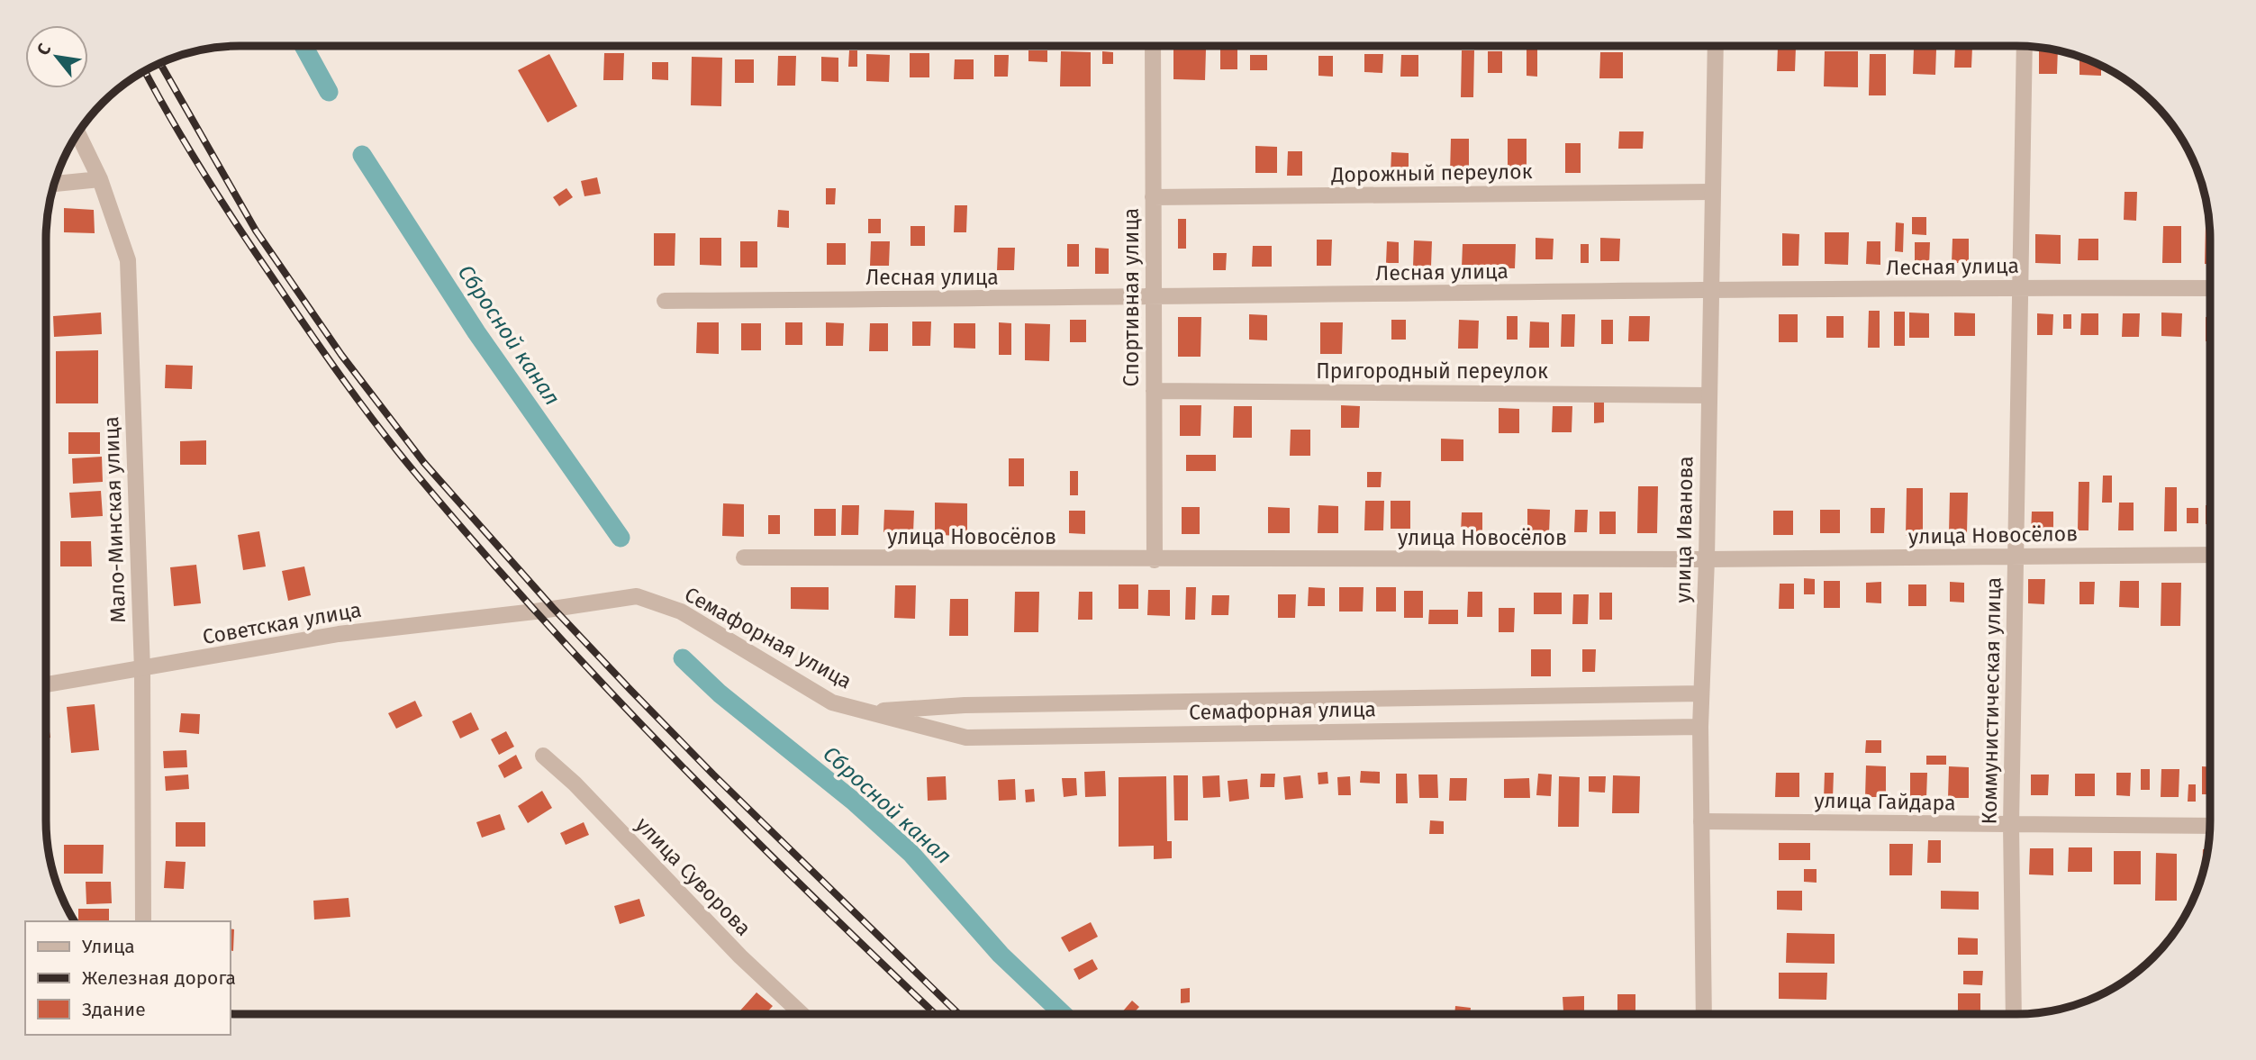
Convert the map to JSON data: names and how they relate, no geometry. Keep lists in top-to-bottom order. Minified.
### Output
{"streets":{"street":["Дорожный переулок","Лесная улица","Спортивная улица","Пригородный переулок","Мало-Минская улица","улица Иванова","улица Новосёлов","Советская улица","Семафорная улица","Коммунистическая улица","улица Гайдара","улица Суворова"]},"crossings":[["Дорожный переулок","Спортивная улица"],["Дорожный переулок","улица Иванова"],["Лесная улица","Спортивная улица"],["Лесная улица","улица Иванова"],["Лесная улица","Коммунистическая улица"],["Спортивная улица","Пригородный переулок"],["Спортивная улица","улица Новосёлов"],["Пригородный переулок","улица Иванова"],["Мало-Минская улица","Советская улица"],["улица Иванова","улица Новосёлов"],["улица Иванова","Семафорная улица"],["улица Иванова","улица Гайдара"],["улица Новосёлов","Коммунистическая улица"],["Советская улица","Семафорная улица"],["Коммунистическая улица","улица Гайдара"]],"water":["Сбросной канал"],"legend":["Улица","Железная дорога","Здание"],"north":"top left"}
